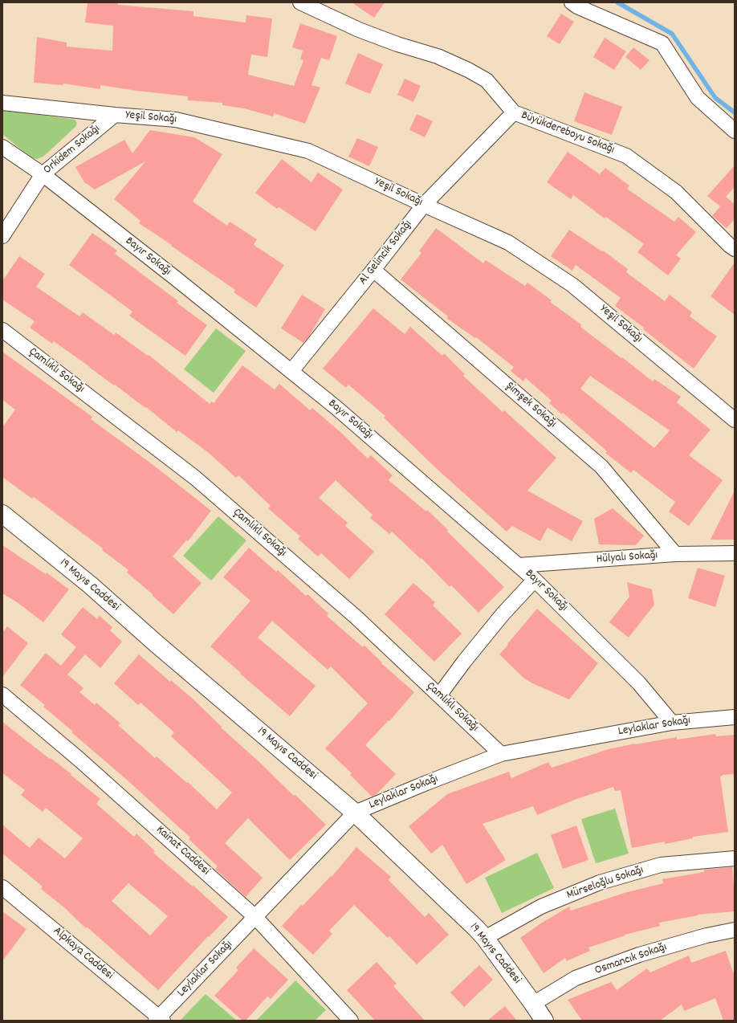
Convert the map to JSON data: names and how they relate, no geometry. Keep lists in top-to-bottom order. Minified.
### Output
{"streets":{"street":["Yeşil Sokağı","Büyükdereboyu Sokağı","Orkidem Sokağı","Al Gelincik Sokağı","Bayır Sokağı","Çamlıklı Sokağı","Şimşek Sokağı","Hülyalı Sokağı","19 Mayıs Caddesi","Leylaklar Sokağı","Kainat Caddesi","Mürseloğlu Sokağı","Alpkaya Caddesi","Osmancık Sokağı"]},"crossings":[["Yeşil Sokağı","Orkidem Sokağı"],["Yeşil Sokağı","Al Gelincik Sokağı"],["Büyükdereboyu Sokağı","Al Gelincik Sokağı"],["Orkidem Sokağı","Bayır Sokağı"],["Al Gelincik Sokağı","Bayır Sokağı"],["Al Gelincik Sokağı","Şimşek Sokağı"],["Bayır Sokağı","Hülyalı Sokağı"],["Bayır Sokağı","Leylaklar Sokağı"],["Çamlıklı Sokağı","Leylaklar Sokağı"],["Şimşek Sokağı","Hülyalı Sokağı"],["19 Mayıs Caddesi","Leylaklar Sokağı"],["19 Mayıs Caddesi","Mürseloğlu Sokağı"],["19 Mayıs Caddesi","Osmancık Sokağı"],["Leylaklar Sokağı","Kainat Caddesi"],["Leylaklar Sokağı","Alpkaya Caddesi"]]}
